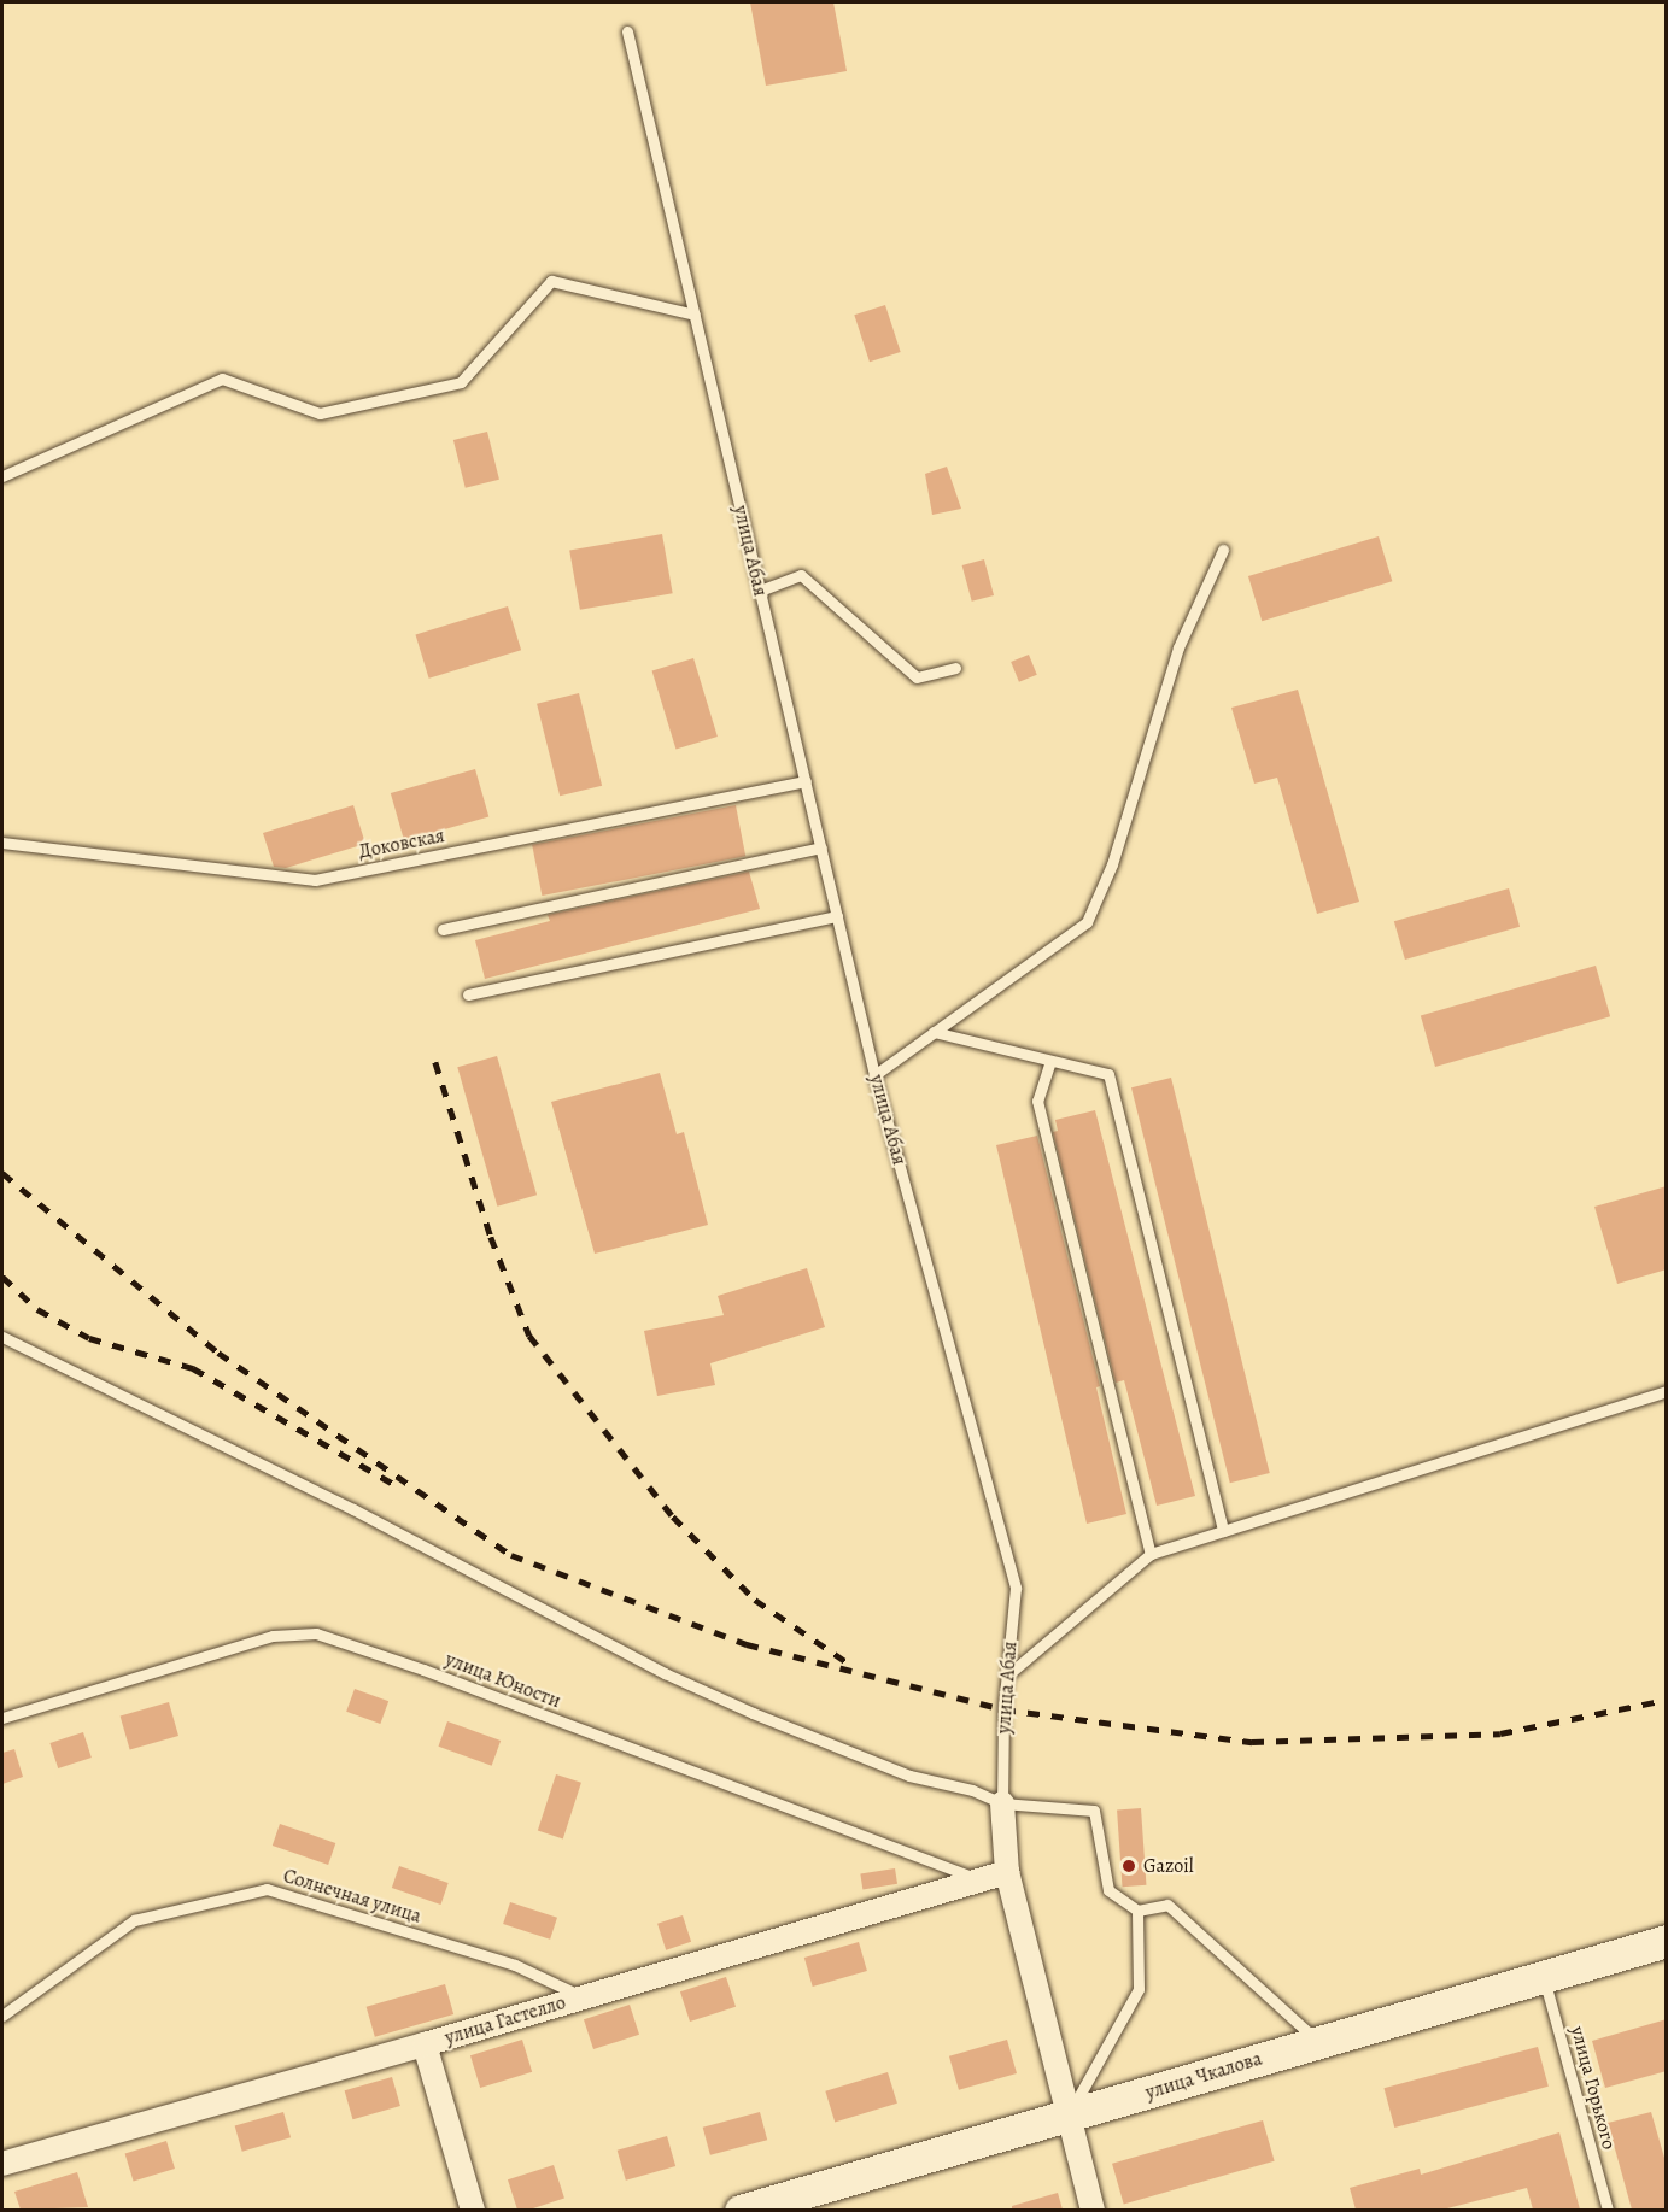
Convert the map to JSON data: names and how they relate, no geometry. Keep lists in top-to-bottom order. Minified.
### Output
{"streets":{"main road":["улица Чкалова"],"street":["улица Абая","улица Гастелло"],"lane":["Доковская","улица Юности","Солнечная улица","улица Горького"]},"crossings":[["улица Абая","Доковская"],["улица Абая","улица Гастелло"],["улица Абая","улица Чкалова"],["улица Юности","улица Гастелло"],["Солнечная улица","улица Гастелло"],["улица Чкалова","улица Горького"]],"places":["Gazoil"]}
